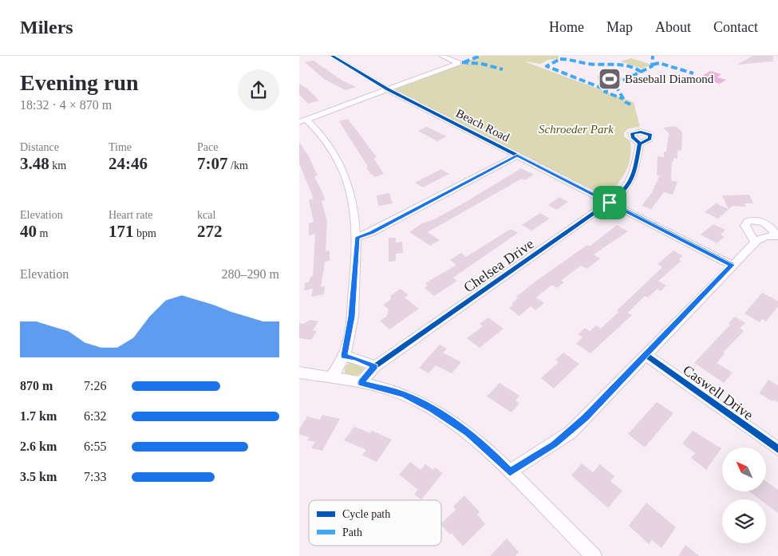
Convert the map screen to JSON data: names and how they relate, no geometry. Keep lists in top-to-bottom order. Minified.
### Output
{"streets":{"street":["Beach Road","Chelsea Drive","Caswell Drive"]},"crossings":[["Beach Road","Chelsea Drive"]],"parks":["Schroeder Park"],"places":{"sports":["Baseball Diamond"]},"legend":["Cycle path","Path"],"north":"top left","page":{"header":"Milers","nav":["Home","Map","About","Contact"],"heading":["Evening run","18:32 · 4 × 870 m"],"stats":[["Distance","3.48 km"],["Time","24:46"],["Pace","7:07 /km"],["Elevation","40 m"],["Heart rate","171 bpm"],["kcal","272"]],"chart":["Elevation","280–290 m"],"list":[{"name":"870 m","note":"7:26"},{"name":"1.7 km","note":"6:32"},{"name":"2.6 km","note":"6:55"},{"name":"3.5 km","note":"7:33"}]}}
